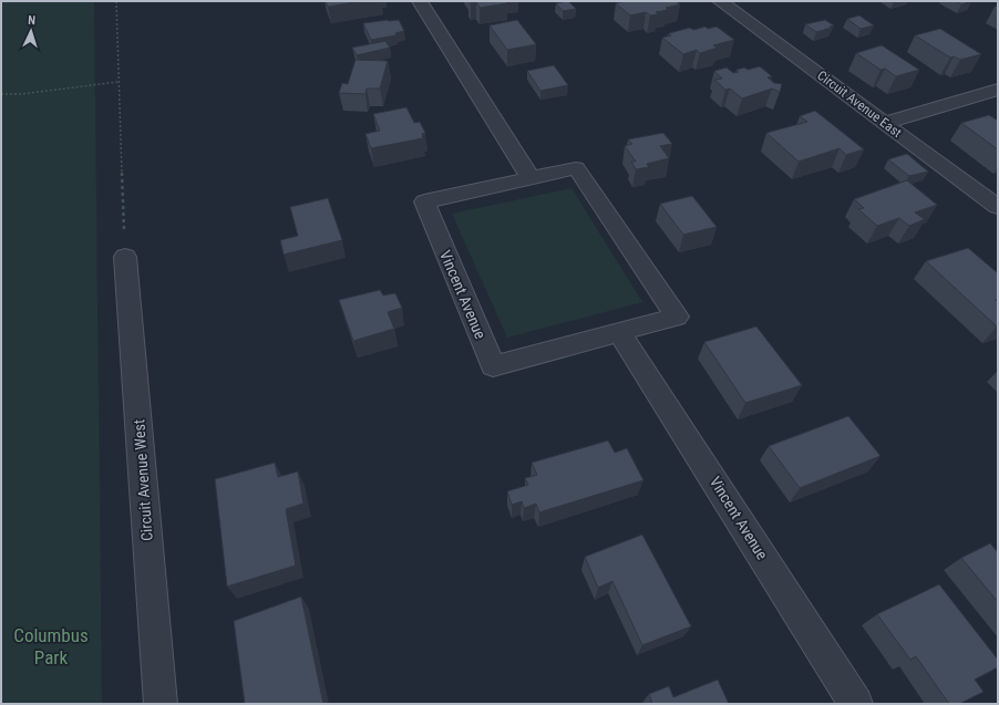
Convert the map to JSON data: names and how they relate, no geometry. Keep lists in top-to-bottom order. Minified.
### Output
{"streets":{"street":["Circuit Avenue East","Vincent Avenue","Circuit Avenue West"]},"parks":["Columbus Park"],"north":"top"}
